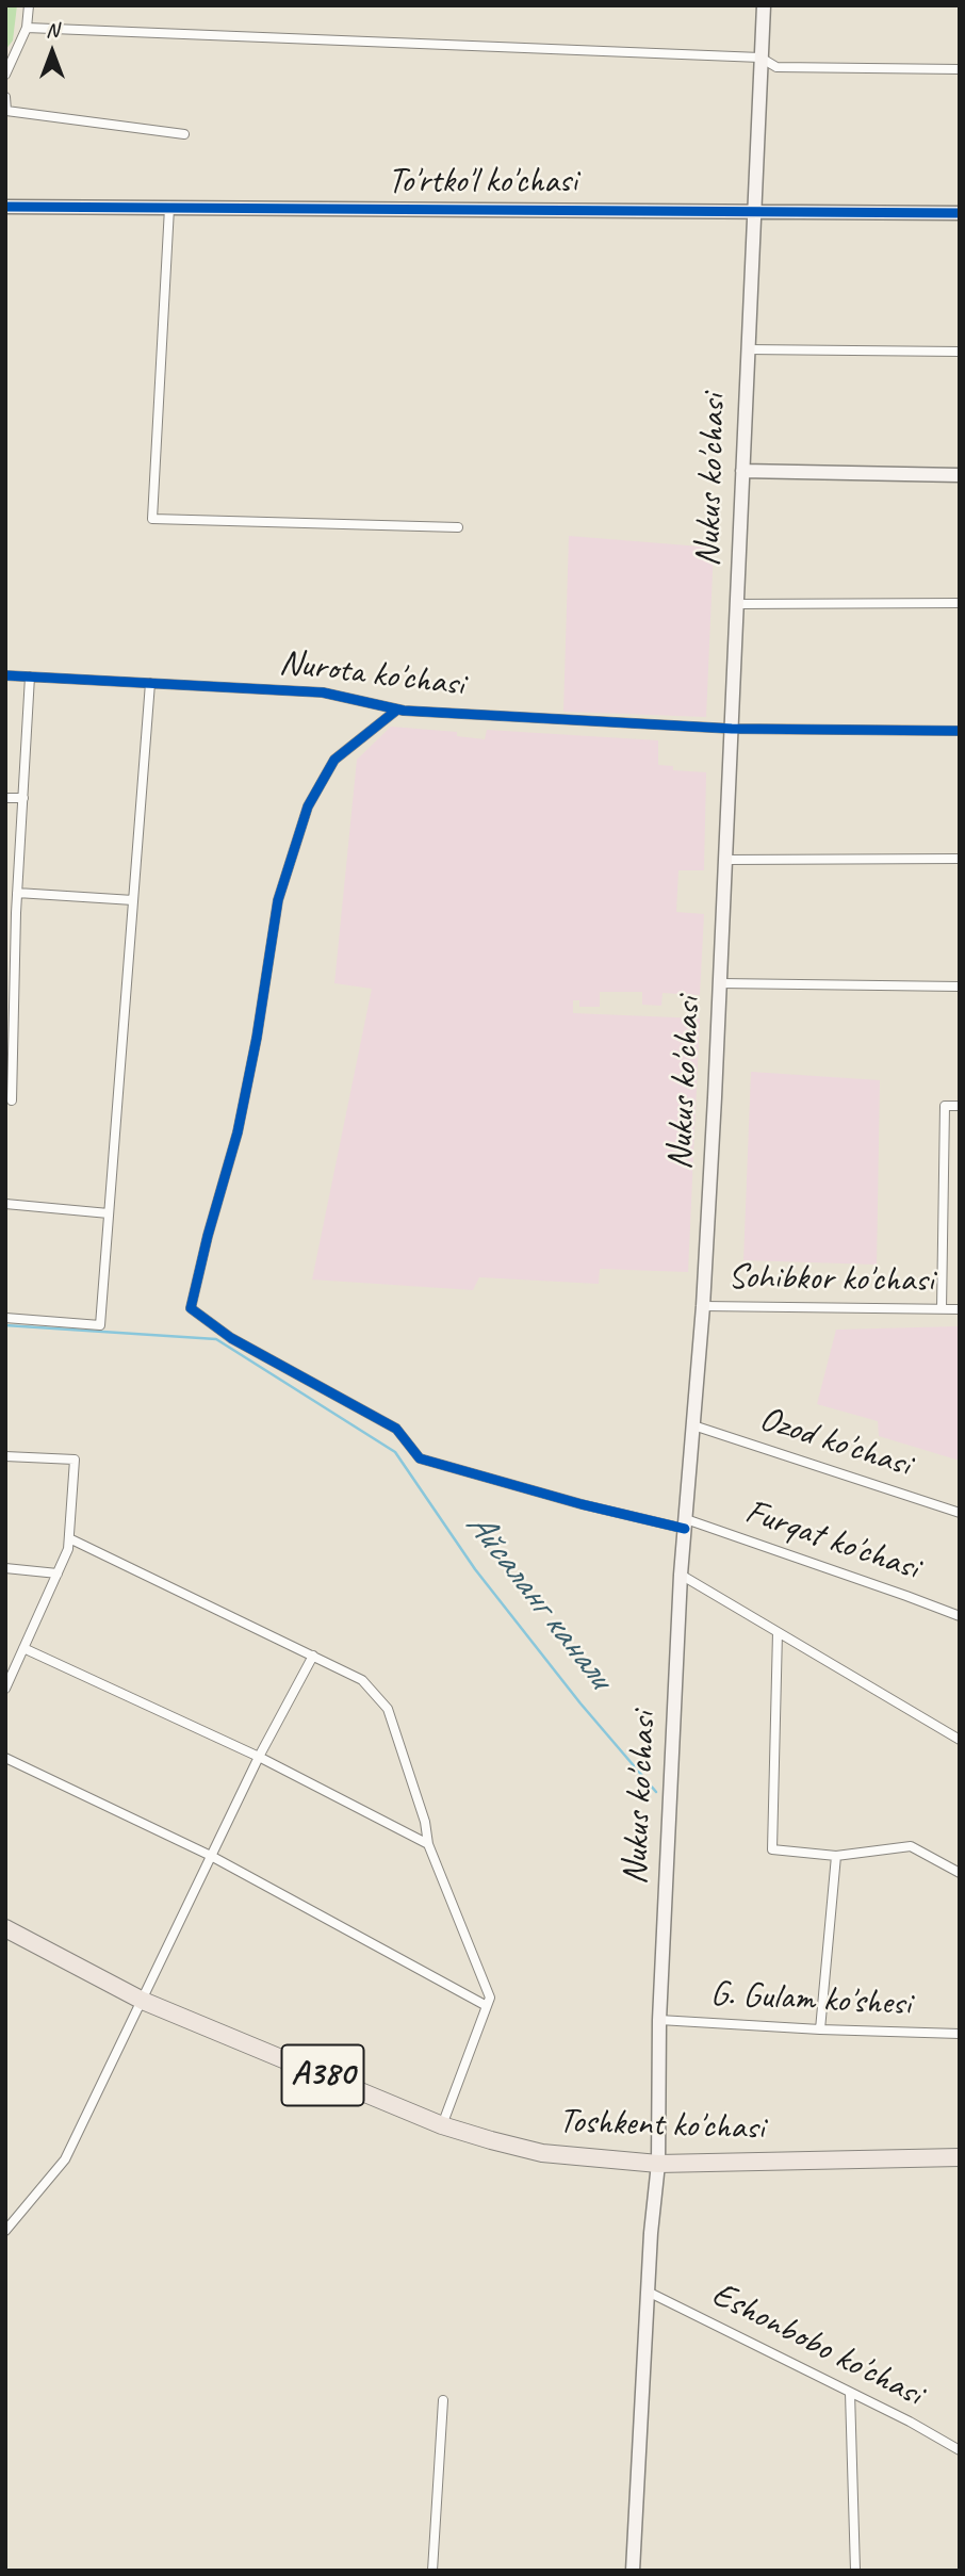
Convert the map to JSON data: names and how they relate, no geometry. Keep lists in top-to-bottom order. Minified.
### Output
{"streets":{"highway":["A380","Toshkent ko'chasi"],"main road":["To'rtko'l ko'chasi","Nukus ko'chasi"],"street":["Nurota ko'chasi","Sohibkor ko'chasi","Ozod ko'chasi","Furqat ko'chasi","G. Gulam ko'shesi","Eshonbobo ko'chasi"]},"crossings":[["To'rtko'l ko'chasi","Nukus ko'chasi"],["Nukus ko'chasi","Nurota ko'chasi"],["Nukus ko'chasi","Sohibkor ko'chasi"],["Nukus ko'chasi","Ozod ko'chasi"],["Nukus ko'chasi","Furqat ko'chasi"],["Nukus ko'chasi","G. Gulam ko'shesi"],["Nukus ko'chasi","Toshkent ko'chasi"],["Nukus ko'chasi","Eshonbobo ko'chasi"],["Nurota ko'chasi","Furqat ko'chasi"]],"water":["Айсаланг канали"],"north":"top"}
